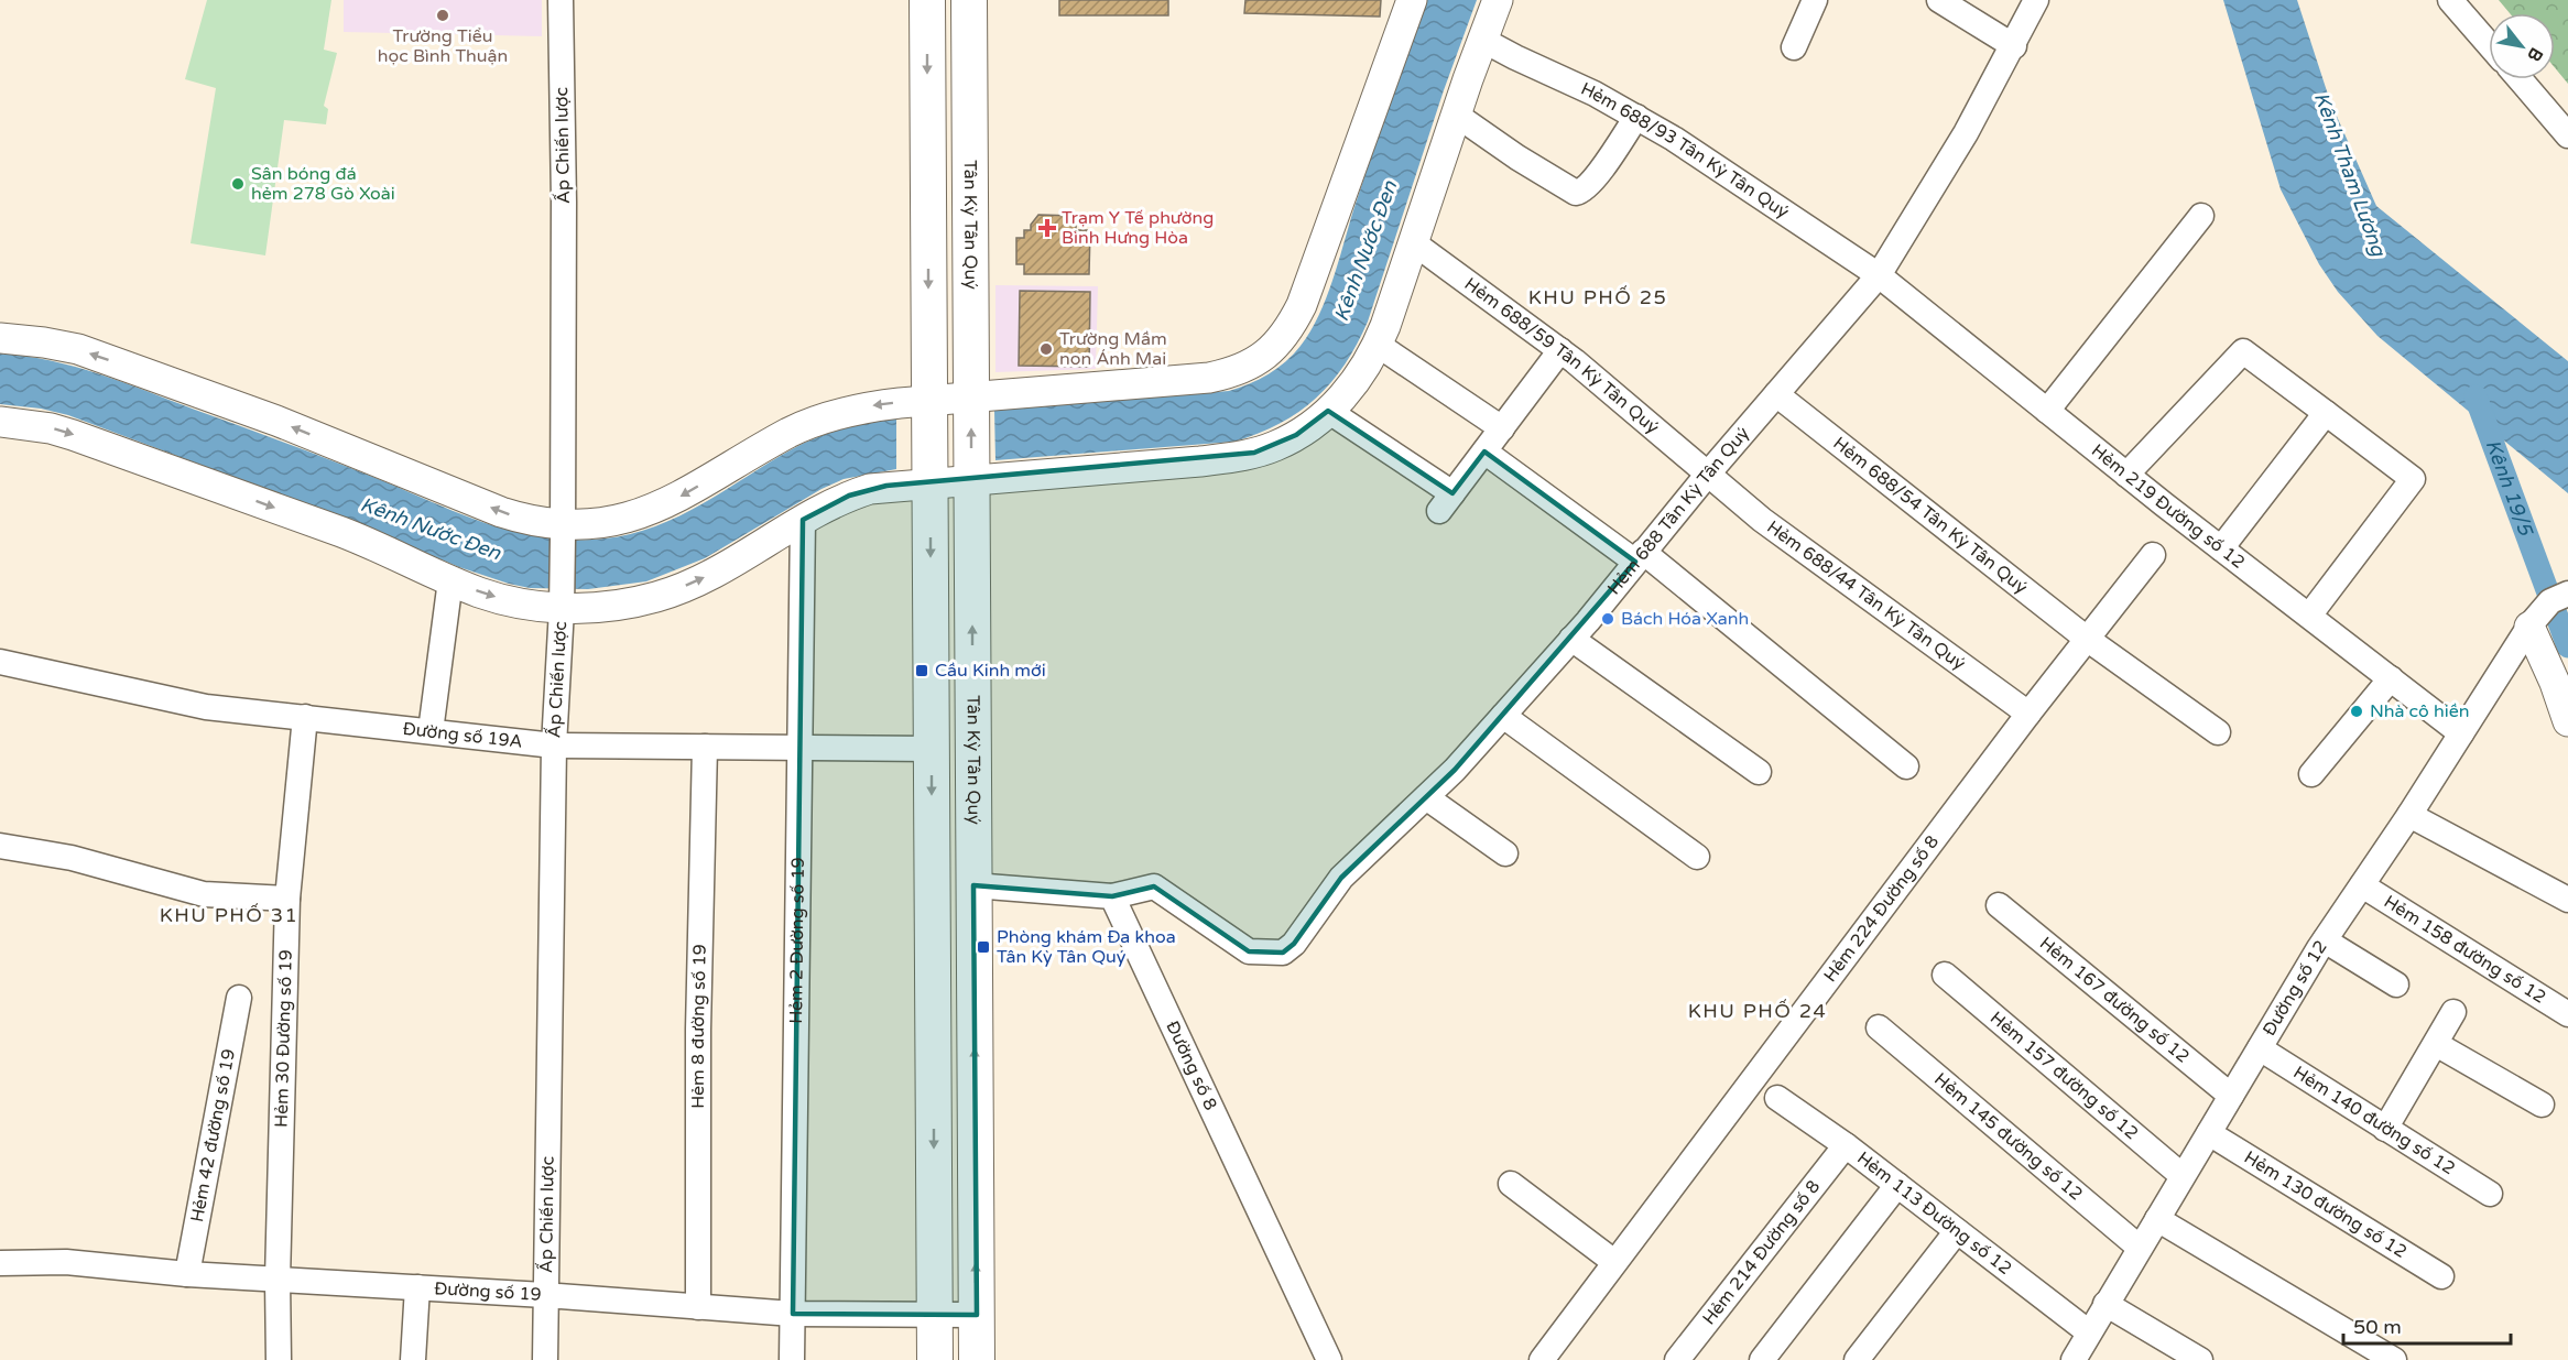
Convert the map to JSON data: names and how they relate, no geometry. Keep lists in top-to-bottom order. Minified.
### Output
{"streets":{"main road":["Tân Kỳ Tân Quý"],"street":["Ấp Chiến lược","Hẻm 688/93 Tân Kỳ Tân Quý","Hẻm 688/59 Tân Kỳ Tân Quý","Hẻm 219 Đường số 12","Hẻm 688 Tân Kỳ Tân Quý","Hẻm 688/54 Tân Kỳ Tân Quý","Hẻm 688/44 Tân Kỳ Tân Quý","Đường số 19A","Hẻm 224 Đường số 8","Hẻm 2 Đường số 19","Hẻm 158 đường số 12","Đường số 12","Hẻm 167 đường số 12","Hẻm 8 đường số 19","Hẻm 30 Đường số 19","Đường số 8","Hẻm 157 đường số 12","Hẻm 140 đường số 12","Hẻm 42 đường số 19","Hẻm 145 đường số 12","Hẻm 130 đường số 12","Hẻm 113 Đường số 12","Hẻm 214 Đường số 8","Đường số 19"]},"crossings":[["Ấp Chiến lược","Đường số 19A"],["Ấp Chiến lược","Đường số 19"],["Hẻm 688/93 Tân Kỳ Tân Quý","Hẻm 219 Đường số 12"],["Hẻm 688/93 Tân Kỳ Tân Quý","Hẻm 688 Tân Kỳ Tân Quý"],["Tân Kỳ Tân Quý","Đường số 19"],["Hẻm 688/59 Tân Kỳ Tân Quý","Hẻm 688 Tân Kỳ Tân Quý"],["Hẻm 688/59 Tân Kỳ Tân Quý","Hẻm 688/44 Tân Kỳ Tân Quý"],["Hẻm 219 Đường số 12","Hẻm 688 Tân Kỳ Tân Quý"],["Hẻm 219 Đường số 12","Đường số 12"],["Hẻm 688 Tân Kỳ Tân Quý","Hẻm 688/54 Tân Kỳ Tân Quý"],["Hẻm 688 Tân Kỳ Tân Quý","Hẻm 688/44 Tân Kỳ Tân Quý"],["Hẻm 688 Tân Kỳ Tân Quý","Đường số 8"],["Hẻm 688/54 Tân Kỳ Tân Quý","Hẻm 224 Đường số 8"],["Hẻm 688/44 Tân Kỳ Tân Quý","Hẻm 224 Đường số 8"],["Đường số 19A","Hẻm 2 Đường số 19"],["Đường số 19A","Hẻm 8 đường số 19"],["Đường số 19A","Hẻm 30 Đường số 19"],["Hẻm 2 Đường số 19","Đường số 19"],["Hẻm 158 đường số 12","Đường số 12"],["Đường số 12","Hẻm 167 đường số 12"],["Đường số 12","Hẻm 157 đường số 12"],["Đường số 12","Hẻm 140 đường số 12"],["Đường số 12","Hẻm 145 đường số 12"],["Đường số 12","Hẻm 130 đường số 12"],["Đường số 12","Hẻm 113 Đường số 12"],["Hẻm 8 đường số 19","Đường số 19"],["Hẻm 30 Đường số 19","Đường số 19"],["Hẻm 42 đường số 19","Đường số 19"],["Hẻm 113 Đường số 12","Hẻm 214 Đường số 8"]],"districts":["KHU PHỐ 25","KHU PHỐ 31","KHU PHỐ 24"],"water":["Kênh Tham Lương","Kênh Nước Đen","Kênh 19/5"],"places":{"other":["Trường Tiểu học Bình Thuận","Sân bóng đá hẻm 278 Gò Xoài","Trường Mầm non Ánh Mai","Bách Hóa Xanh","Nhà cô hiền"],"health":["Trạm Y Tế phường Bình Hưng Hòa"],"transit":["Cầu Kinh mới","Phòng khám Đa khoa Tân Kỳ Tân Quý"]},"scale_bar":"50 m","north":"bottom right"}
